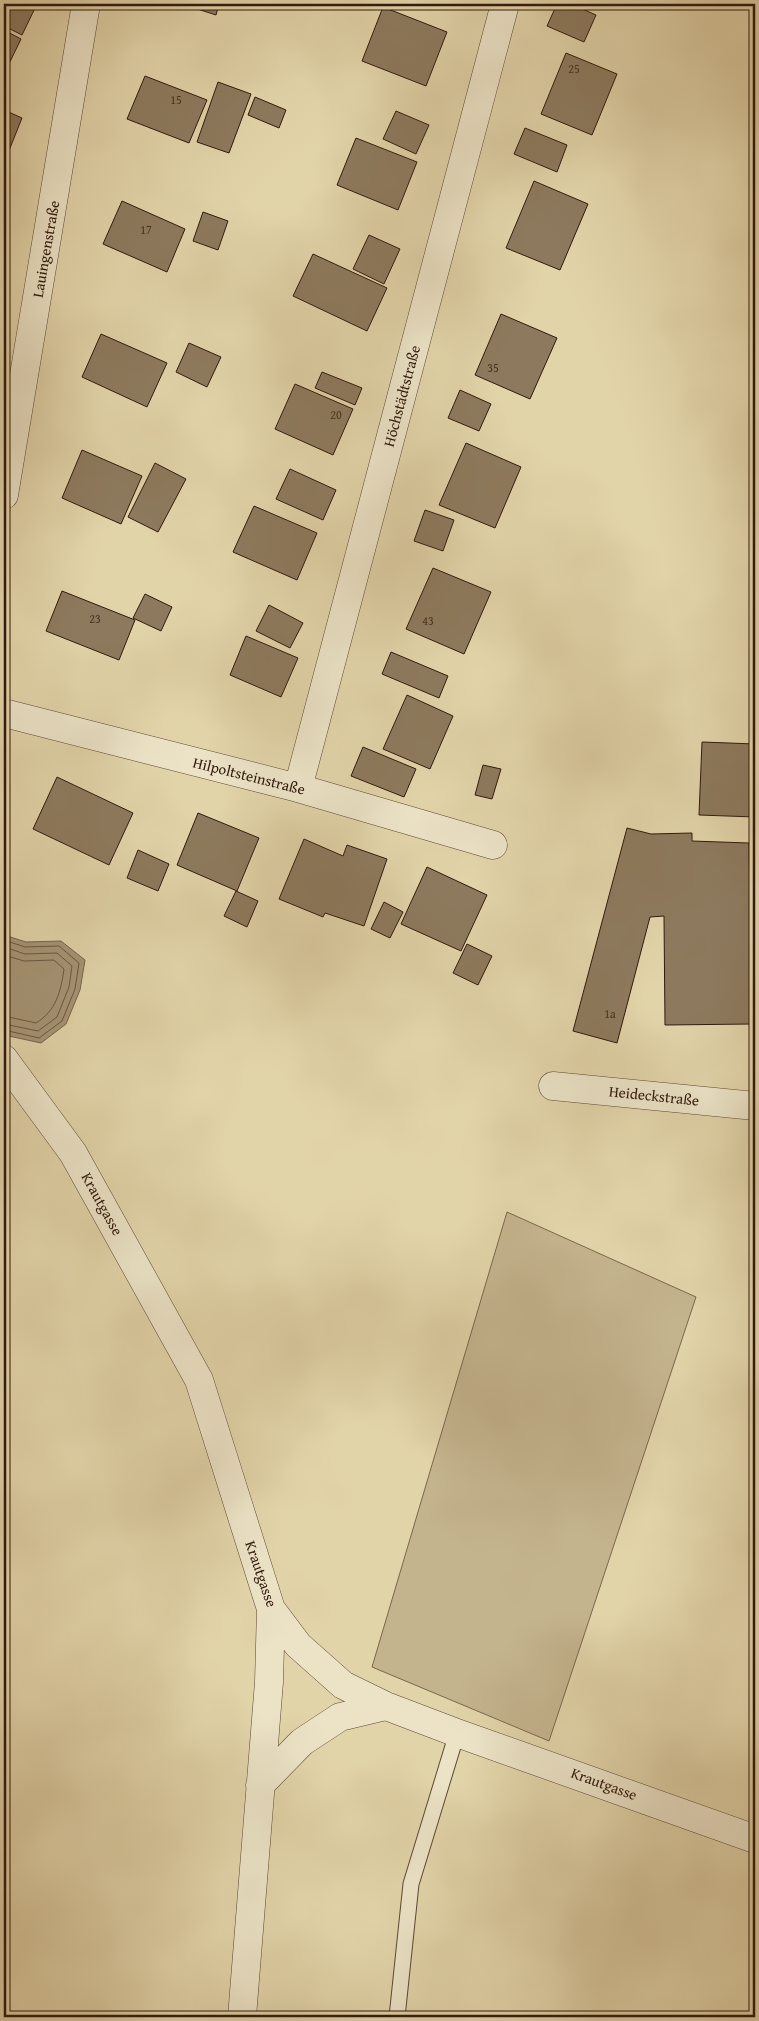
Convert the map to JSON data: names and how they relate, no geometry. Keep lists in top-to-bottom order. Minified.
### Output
{"streets":{"street":["Lauingenstraße","Höchstädtstraße","Hilpoltsteinstraße","Heideckstraße","Krautgasse"]},"crossings":[["Höchstädtstraße","Hilpoltsteinstraße"]],"house_numbers":["25","15","17","35","20","23","43","1a"]}
